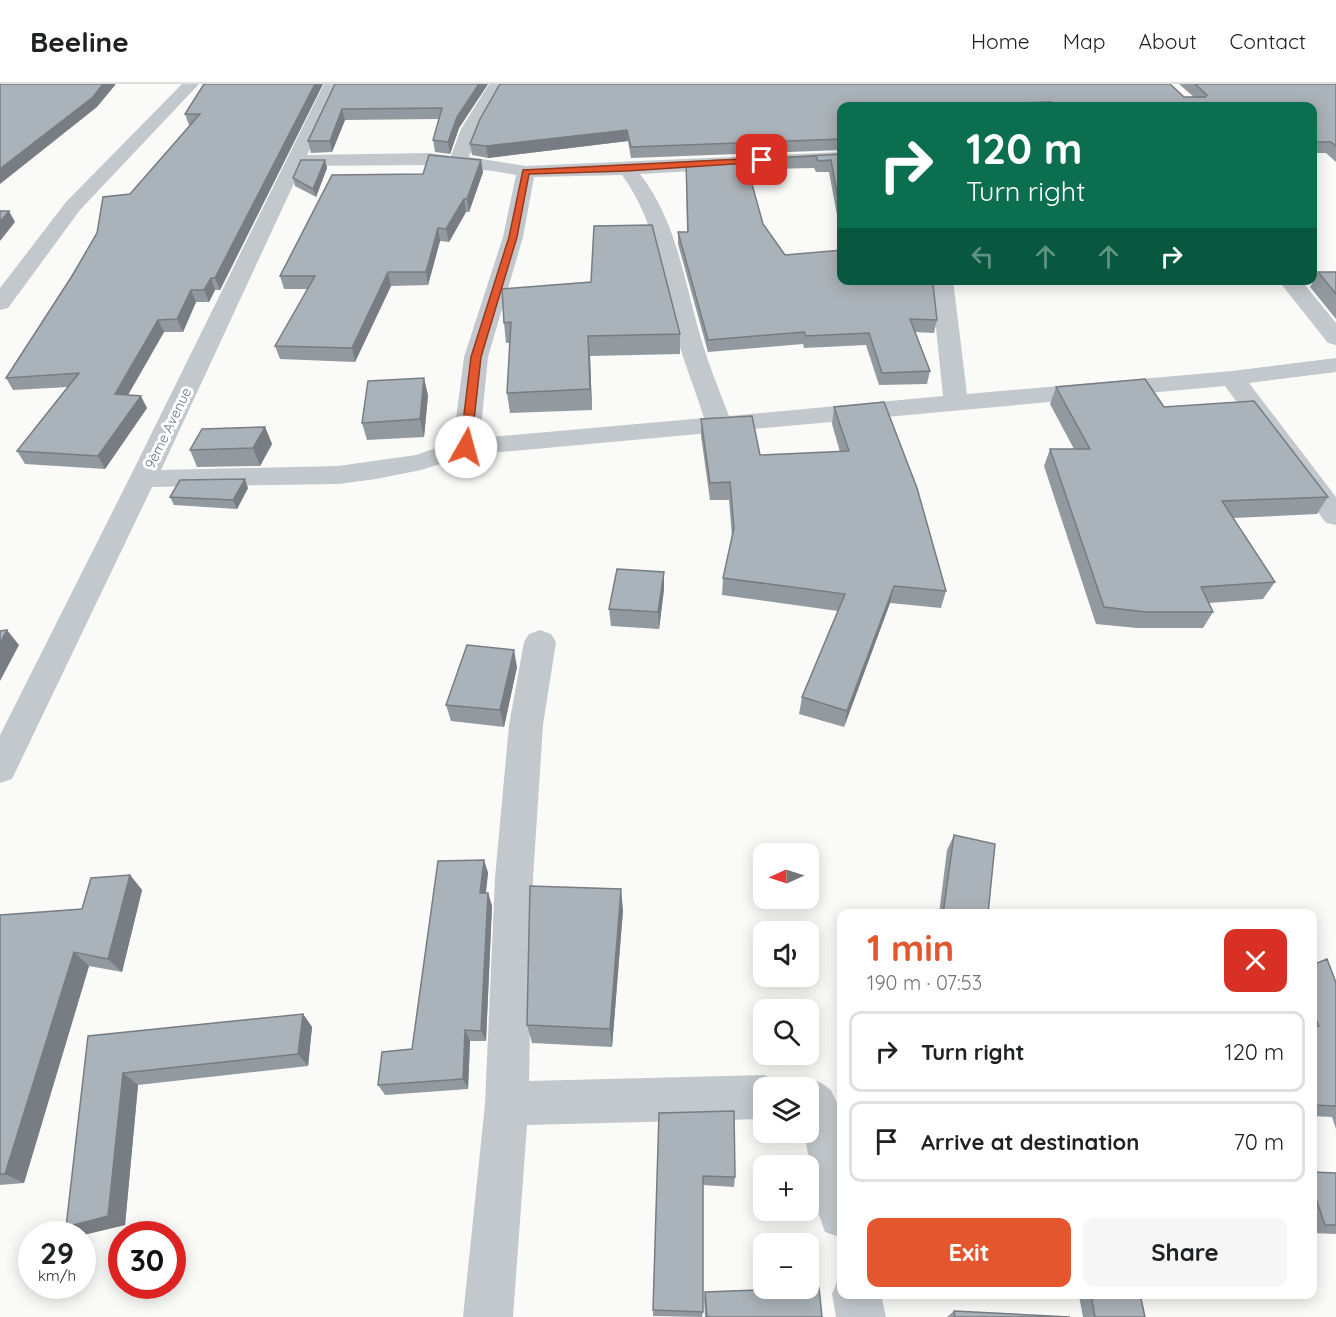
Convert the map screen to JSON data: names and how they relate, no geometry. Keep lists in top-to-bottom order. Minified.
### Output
{"streets":{"street":["9ème Avenue"]},"north":"left","page":{"header":"Beeline","nav":["Home","Map","About","Contact"],"turn":["120 m","Turn right"],"map_buttons":["+","−"],"heading":["1 min","190 m · 07:53"],"list":[{"name":"Turn right","value":"120 m"},{"name":"Arrive at destination","value":"70 m"}],"buttons":["Exit","Share"],"speed":"29 km/h","limit":"30"}}
